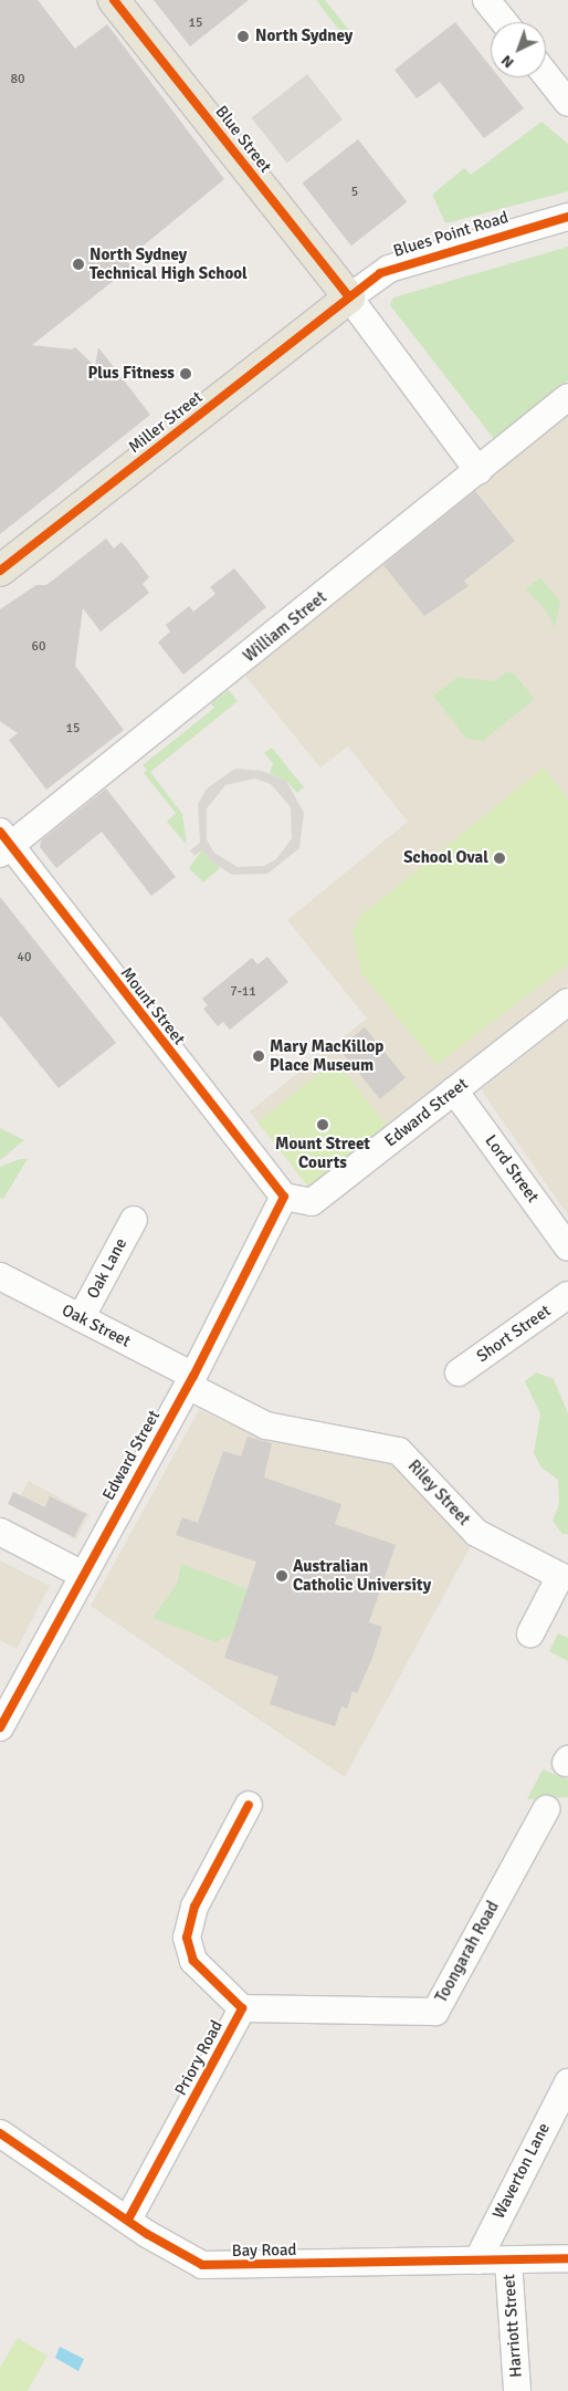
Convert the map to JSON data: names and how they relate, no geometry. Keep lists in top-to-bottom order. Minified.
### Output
{"streets":{"main road":["Blue Street","Miller Street"],"street":["Blues Point Road","William Street","Mount Street","Edward Street","Lord Street","Oak Lane","Oak Street","Short Street","Riley Street","Toongarah Road","Priory Road","Waverton Lane","Bay Road","Harriott Street"]},"crossings":[["Blue Street","Blues Point Road"],["Blue Street","Miller Street"],["Blue Street","William Street"],["Blues Point Road","Miller Street"],["William Street","Mount Street"],["Mount Street","Edward Street"],["Edward Street","Lord Street"],["Edward Street","Oak Street"],["Edward Street","Riley Street"],["Oak Lane","Oak Street"],["Oak Street","Riley Street"],["Toongarah Road","Priory Road"],["Priory Road","Bay Road"],["Waverton Lane","Bay Road"],["Bay Road","Harriott Street"]],"places":["North Sydney","North Sydney Technical High School","Plus Fitness","School Oval","Mary MacKillop Place Museum","Mount Street Courts","Australian Catholic University"],"house_numbers":["15","80","5","60","15","40","7-11"],"north":"bottom left"}
